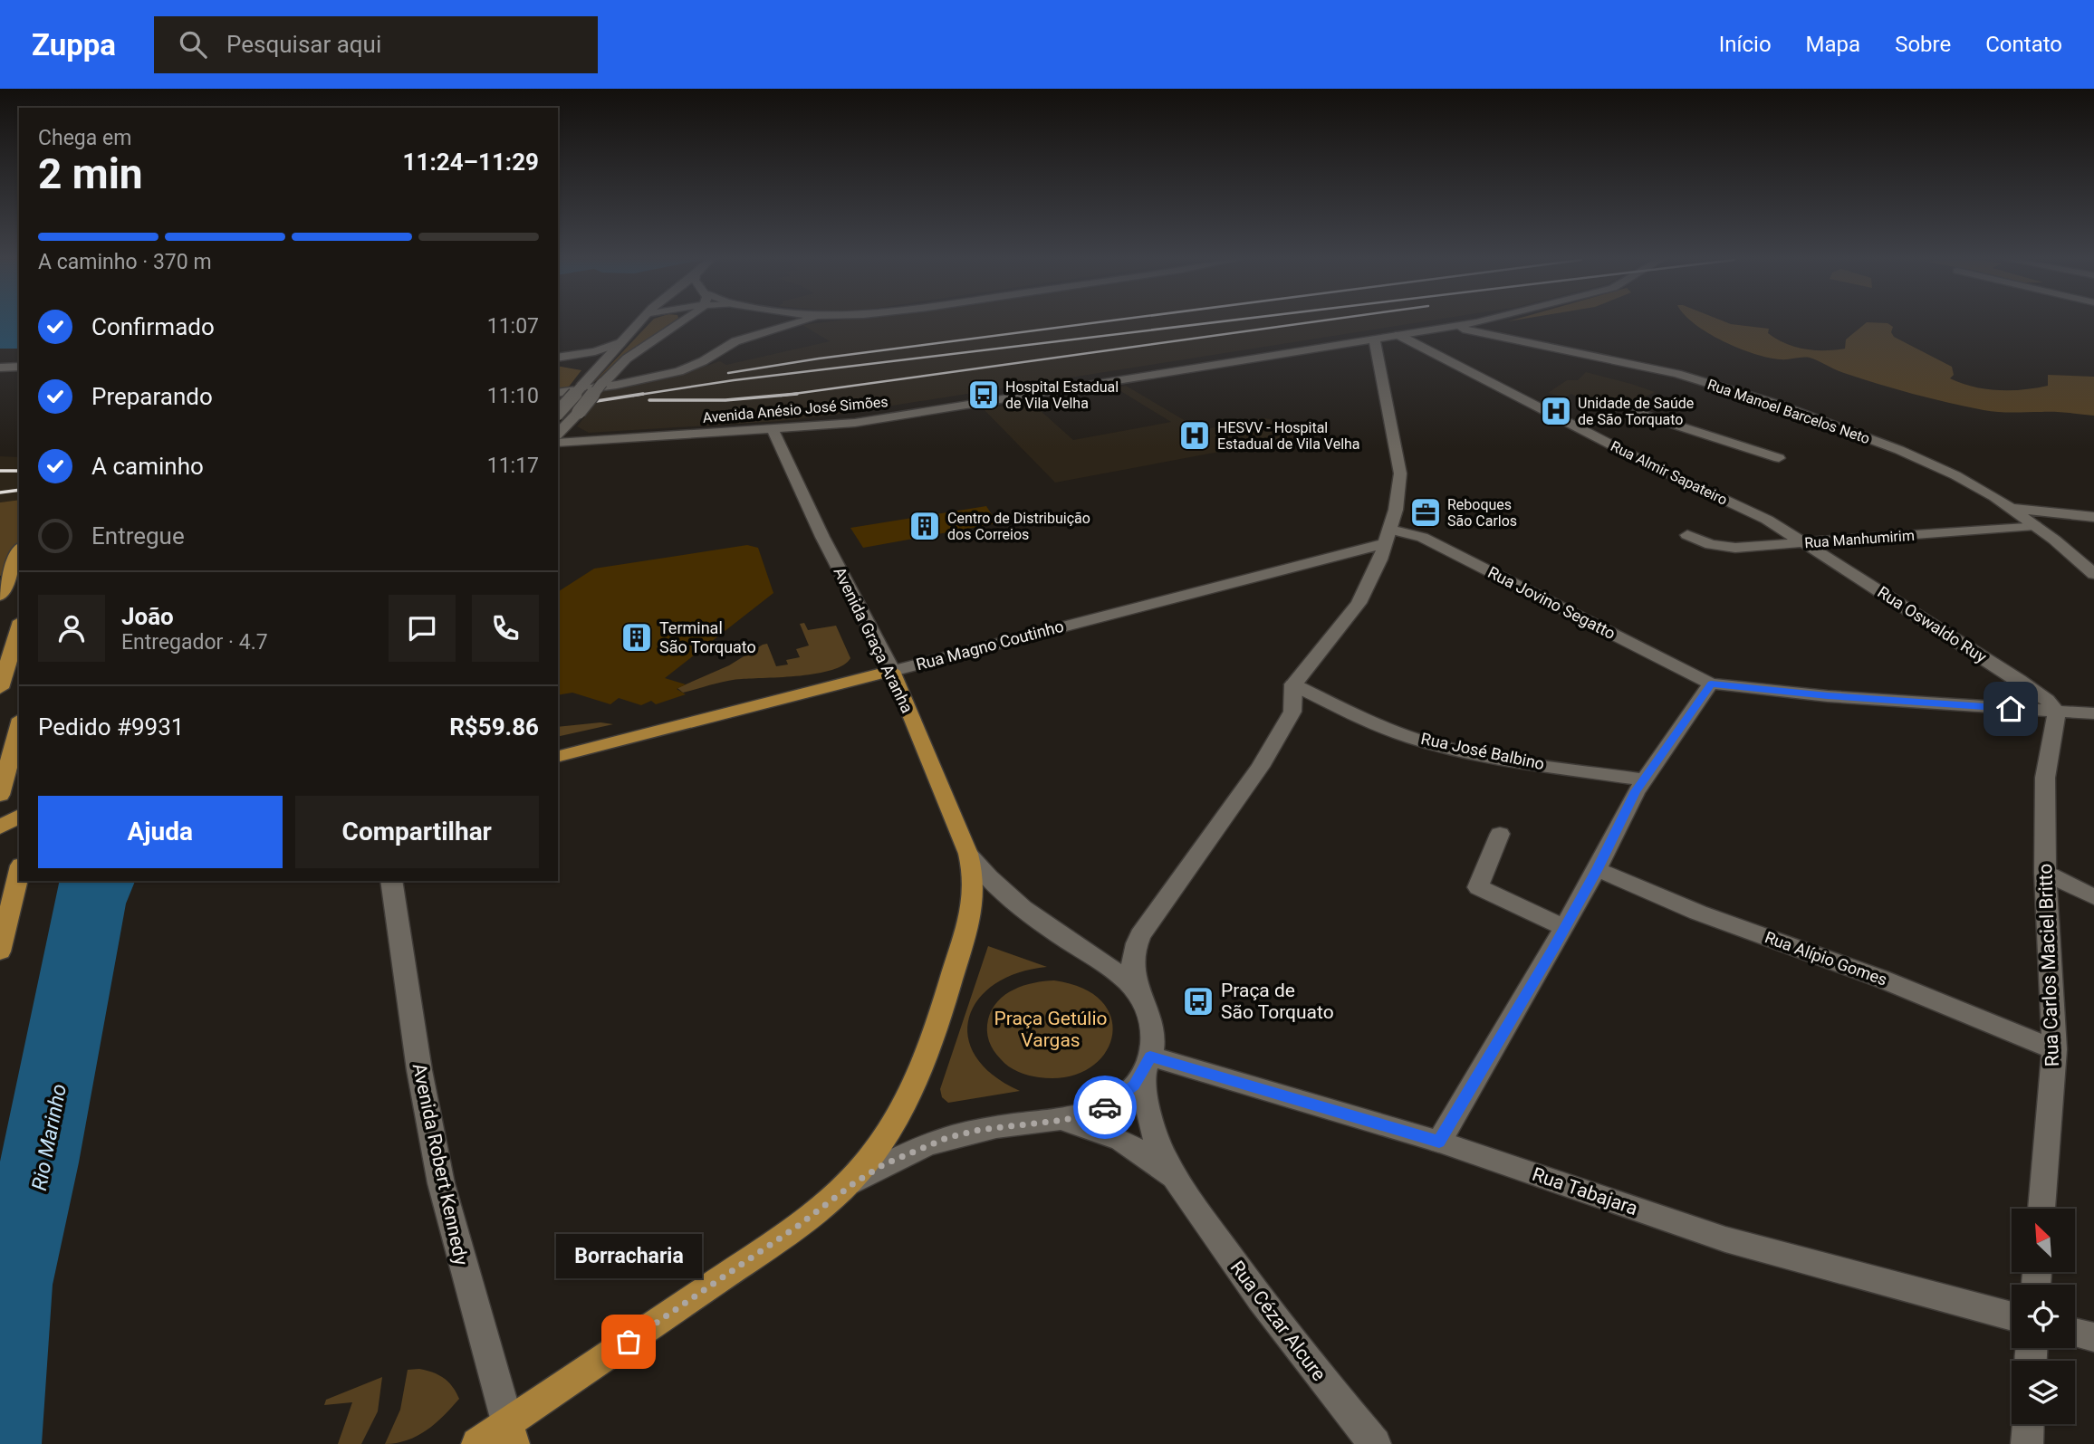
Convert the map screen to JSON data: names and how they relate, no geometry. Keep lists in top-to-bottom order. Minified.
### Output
{"streets":{"main road":["Avenida Graça Aranha","Rua Magno Coutinho"],"street":["Avenida Anésio José Simões","Rua Manoel Barcelos Neto","Rua Almir Sapateiro","Rua Manhumirim","Rua Jovino Segatto","Rua Oswaldo Ruy","Rua José Balbino","Rua Alípio Gomes","Rua Carlos Maciel Britto","Avenida Robert Kennedy","Rua Tabajara","Rua Cézar Alcure"]},"crossings":[["Avenida Anésio José Simões","Rua Manoel Barcelos Neto"],["Avenida Anésio José Simões","Rua Almir Sapateiro"],["Avenida Anésio José Simões","Avenida Graça Aranha"],["Rua Manoel Barcelos Neto","Rua Manhumirim"],["Rua Almir Sapateiro","Rua Manhumirim"],["Rua Almir Sapateiro","Rua Oswaldo Ruy"],["Rua Manhumirim","Rua Oswaldo Ruy"],["Rua Jovino Segatto","Rua Magno Coutinho"],["Rua Oswaldo Ruy","Rua Carlos Maciel Britto"],["Avenida Graça Aranha","Rua Magno Coutinho"],["Avenida Graça Aranha","Avenida Robert Kennedy"],["Rua Alípio Gomes","Rua Carlos Maciel Britto"],["Rua Tabajara","Rua Cézar Alcure"]],"water":["Rio Marinho"],"parks":["Praça Getúlio Vargas"],"places":{"bus stop":["Hospital Estadual de Vila Velha","Praça de São Torquato"],"hospital":["Unidade de Saúde de São Torquato","HESVV - Hospital Estadual de Vila Velha"],"office":["Reboques São Carlos"],"building":["Centro de Distribuição dos Correios","Terminal São Torquato"],"other":["Borracharia"]},"north":"top left","page":{"header":"Zuppa","search":"Pesquisar aqui","nav":["Início","Mapa","Sobre","Contato"],"heading":["2 min","Chega em","11:24–11:29"],"panel":["João","Entregador · 4.7","Pedido #9931","R$59.86"],"bar":"A caminho · 370 m","list":[["Confirmado","11:07"],["Preparando","11:10"],["A caminho","11:17"],"Entregue"],"buttons":["Ajuda","Compartilhar"],"bubble":"Borracharia"}}
